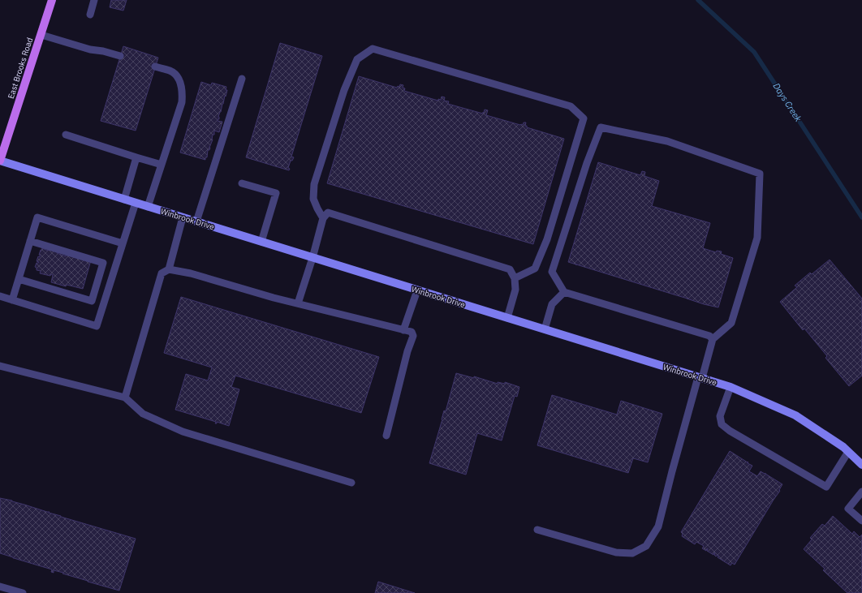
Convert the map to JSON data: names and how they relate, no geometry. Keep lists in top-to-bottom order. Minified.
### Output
{"streets":{"main road":["East Brooks Road"],"street":["Winbrook Drive"]},"crossings":[["East Brooks Road","Winbrook Drive"]],"water":["Days Creek"]}
